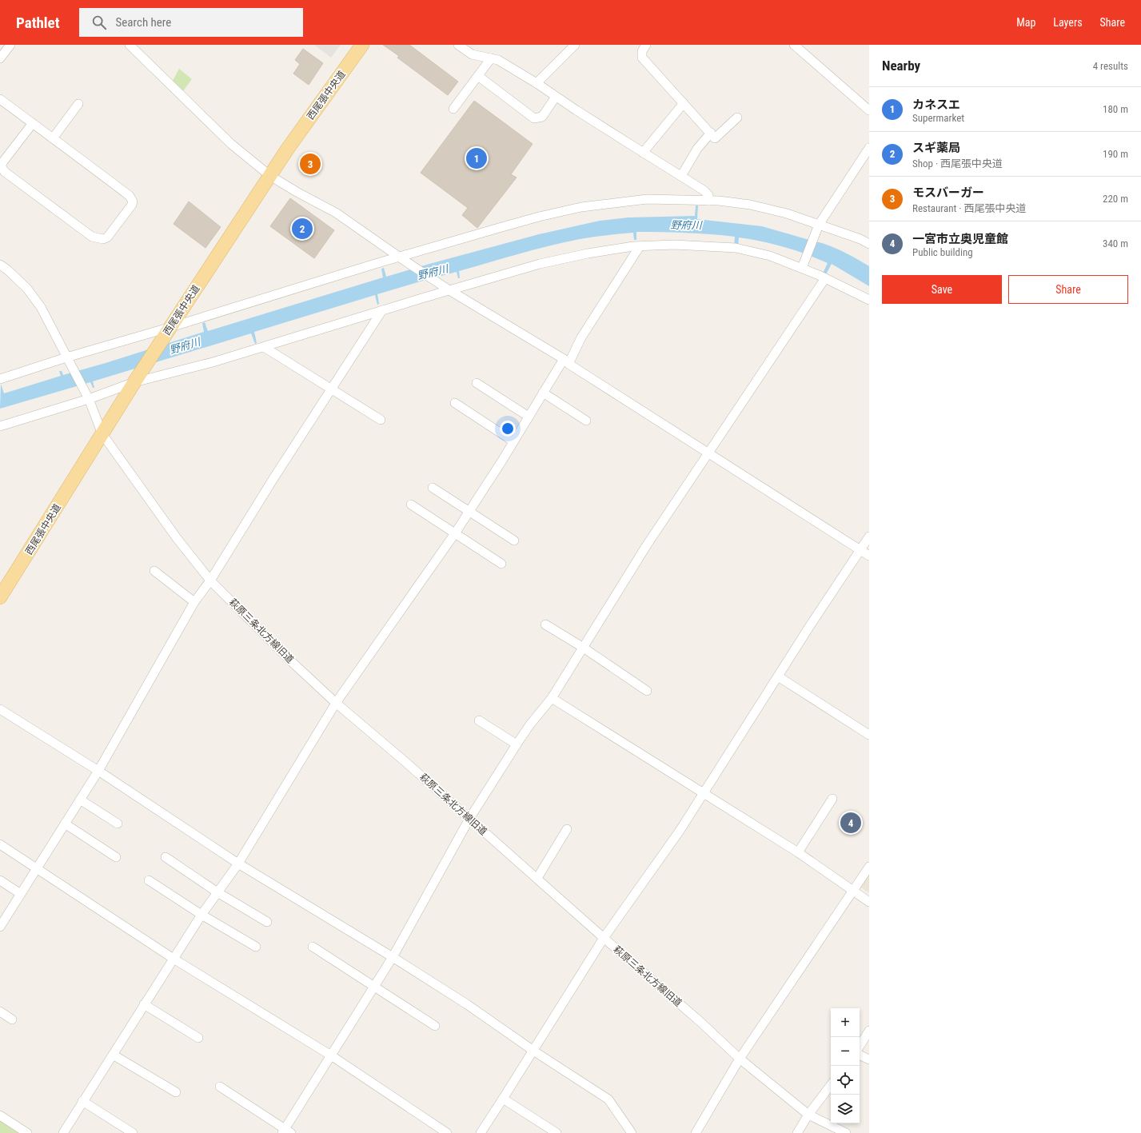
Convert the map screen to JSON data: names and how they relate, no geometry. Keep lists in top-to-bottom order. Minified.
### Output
{"streets":{"main road":["西尾張中央道"],"street":["萩原三条北方線旧道"]},"crossings":[["西尾張中央道","萩原三条北方線旧道"]],"water":["野府川"],"page":{"header":"Pathlet","search":"Search here","nav":["Map","Layers","Share"],"heading":["Nearby","4 results"],"list":[{"mark":"1","name":"カネスエ","note":"Supermarket","value":"180 m"},{"mark":"2","name":"スギ薬局","note":"Shop · 西尾張中央道","value":"190 m"},{"mark":"3","name":"モスバーガー","note":"Restaurant · 西尾張中央道","value":"220 m"},{"mark":"4","name":"一宮市立奥児童館","note":"Public building","value":"340 m"}],"pins":["1","3","2","4"],"buttons":["Save","Share"],"map_buttons":["+","−"]}}
